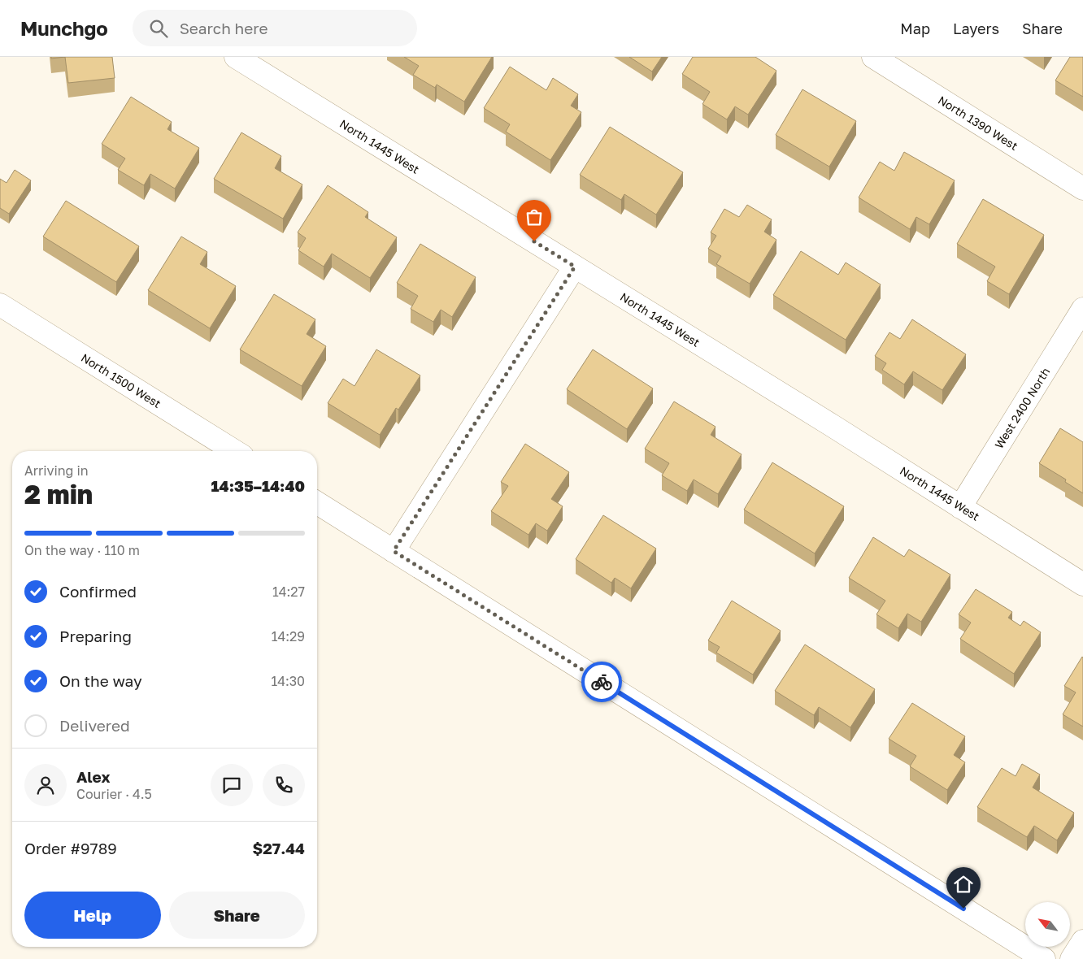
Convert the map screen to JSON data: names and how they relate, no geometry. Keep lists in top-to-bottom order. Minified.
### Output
{"streets":{"street":["North 1390 West","North 1445 West","North 1500 West","West 2400 North"]},"crossings":[["North 1445 West","West 2400 North"]],"north":"top left","page":{"header":"Munchgo","search":"Search here","nav":["Map","Layers","Share"],"heading":["2 min","Arriving in","14:35–14:40"],"panel":["Alex","Courier · 4.5","Order #9789","$27.44"],"bar":"On the way · 110 m","list":[["Confirmed","14:27"],["Preparing","14:29"],["On the way","14:30"],"Delivered"],"buttons":["Help","Share"]}}
